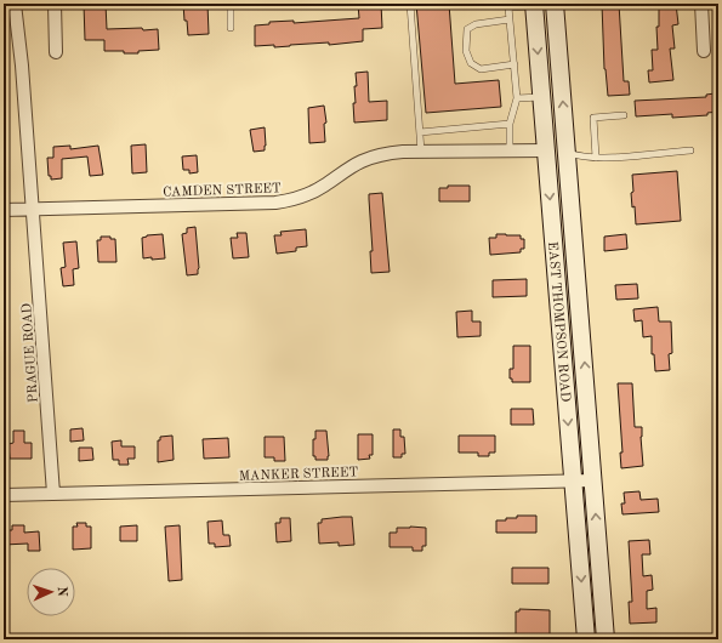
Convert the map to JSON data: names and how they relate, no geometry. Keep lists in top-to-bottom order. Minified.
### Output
{"streets":{"main road":["EAST THOMPSON ROAD"],"street":["CAMDEN STREET","PRAGUE ROAD","MANKER STREET"]},"crossings":[["CAMDEN STREET","EAST THOMPSON ROAD"],["CAMDEN STREET","PRAGUE ROAD"],["EAST THOMPSON ROAD","MANKER STREET"],["PRAGUE ROAD","MANKER STREET"]],"north":"right"}
